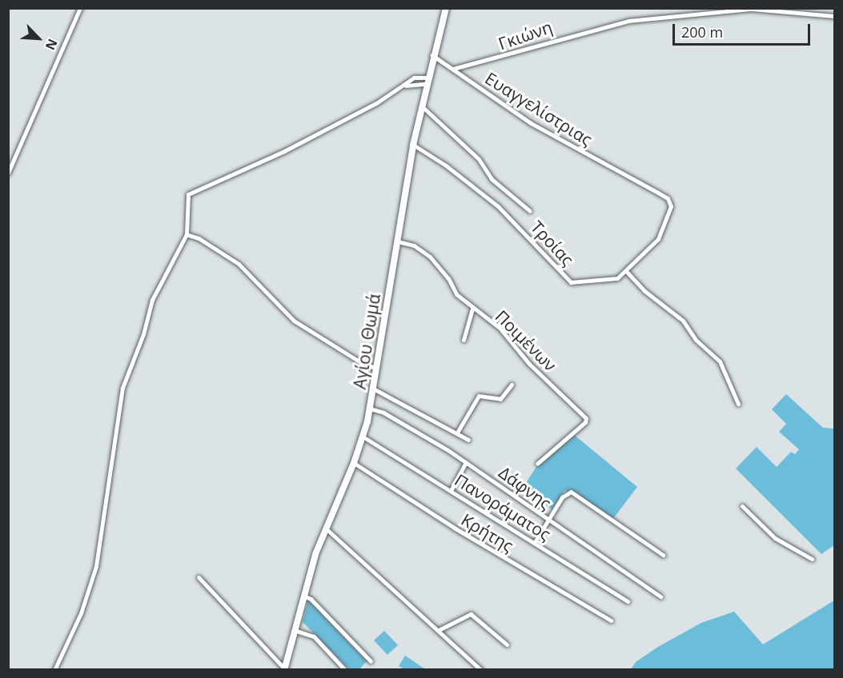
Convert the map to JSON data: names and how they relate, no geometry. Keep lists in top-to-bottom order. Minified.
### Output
{"streets":{"main road":["Αγίου Θωμά"],"street":["Γκιώνη","Ευαγγελίστριας","Τροίας","Ποιμένων","Δάφνης","Πανοράματος","Κρήτης"]},"crossings":[["Γκιώνη","Ευαγγελίστριας"],["Ευαγγελίστριας","Τροίας"],["Ευαγγελίστριας","Αγίου Θωμά"],["Τροίας","Αγίου Θωμά"],["Ποιμένων","Αγίου Θωμά"],["Αγίου Θωμά","Δάφνης"],["Αγίου Θωμά","Πανοράματος"],["Αγίου Θωμά","Κρήτης"]],"scale_bar":"200 m","north":"bottom right"}
